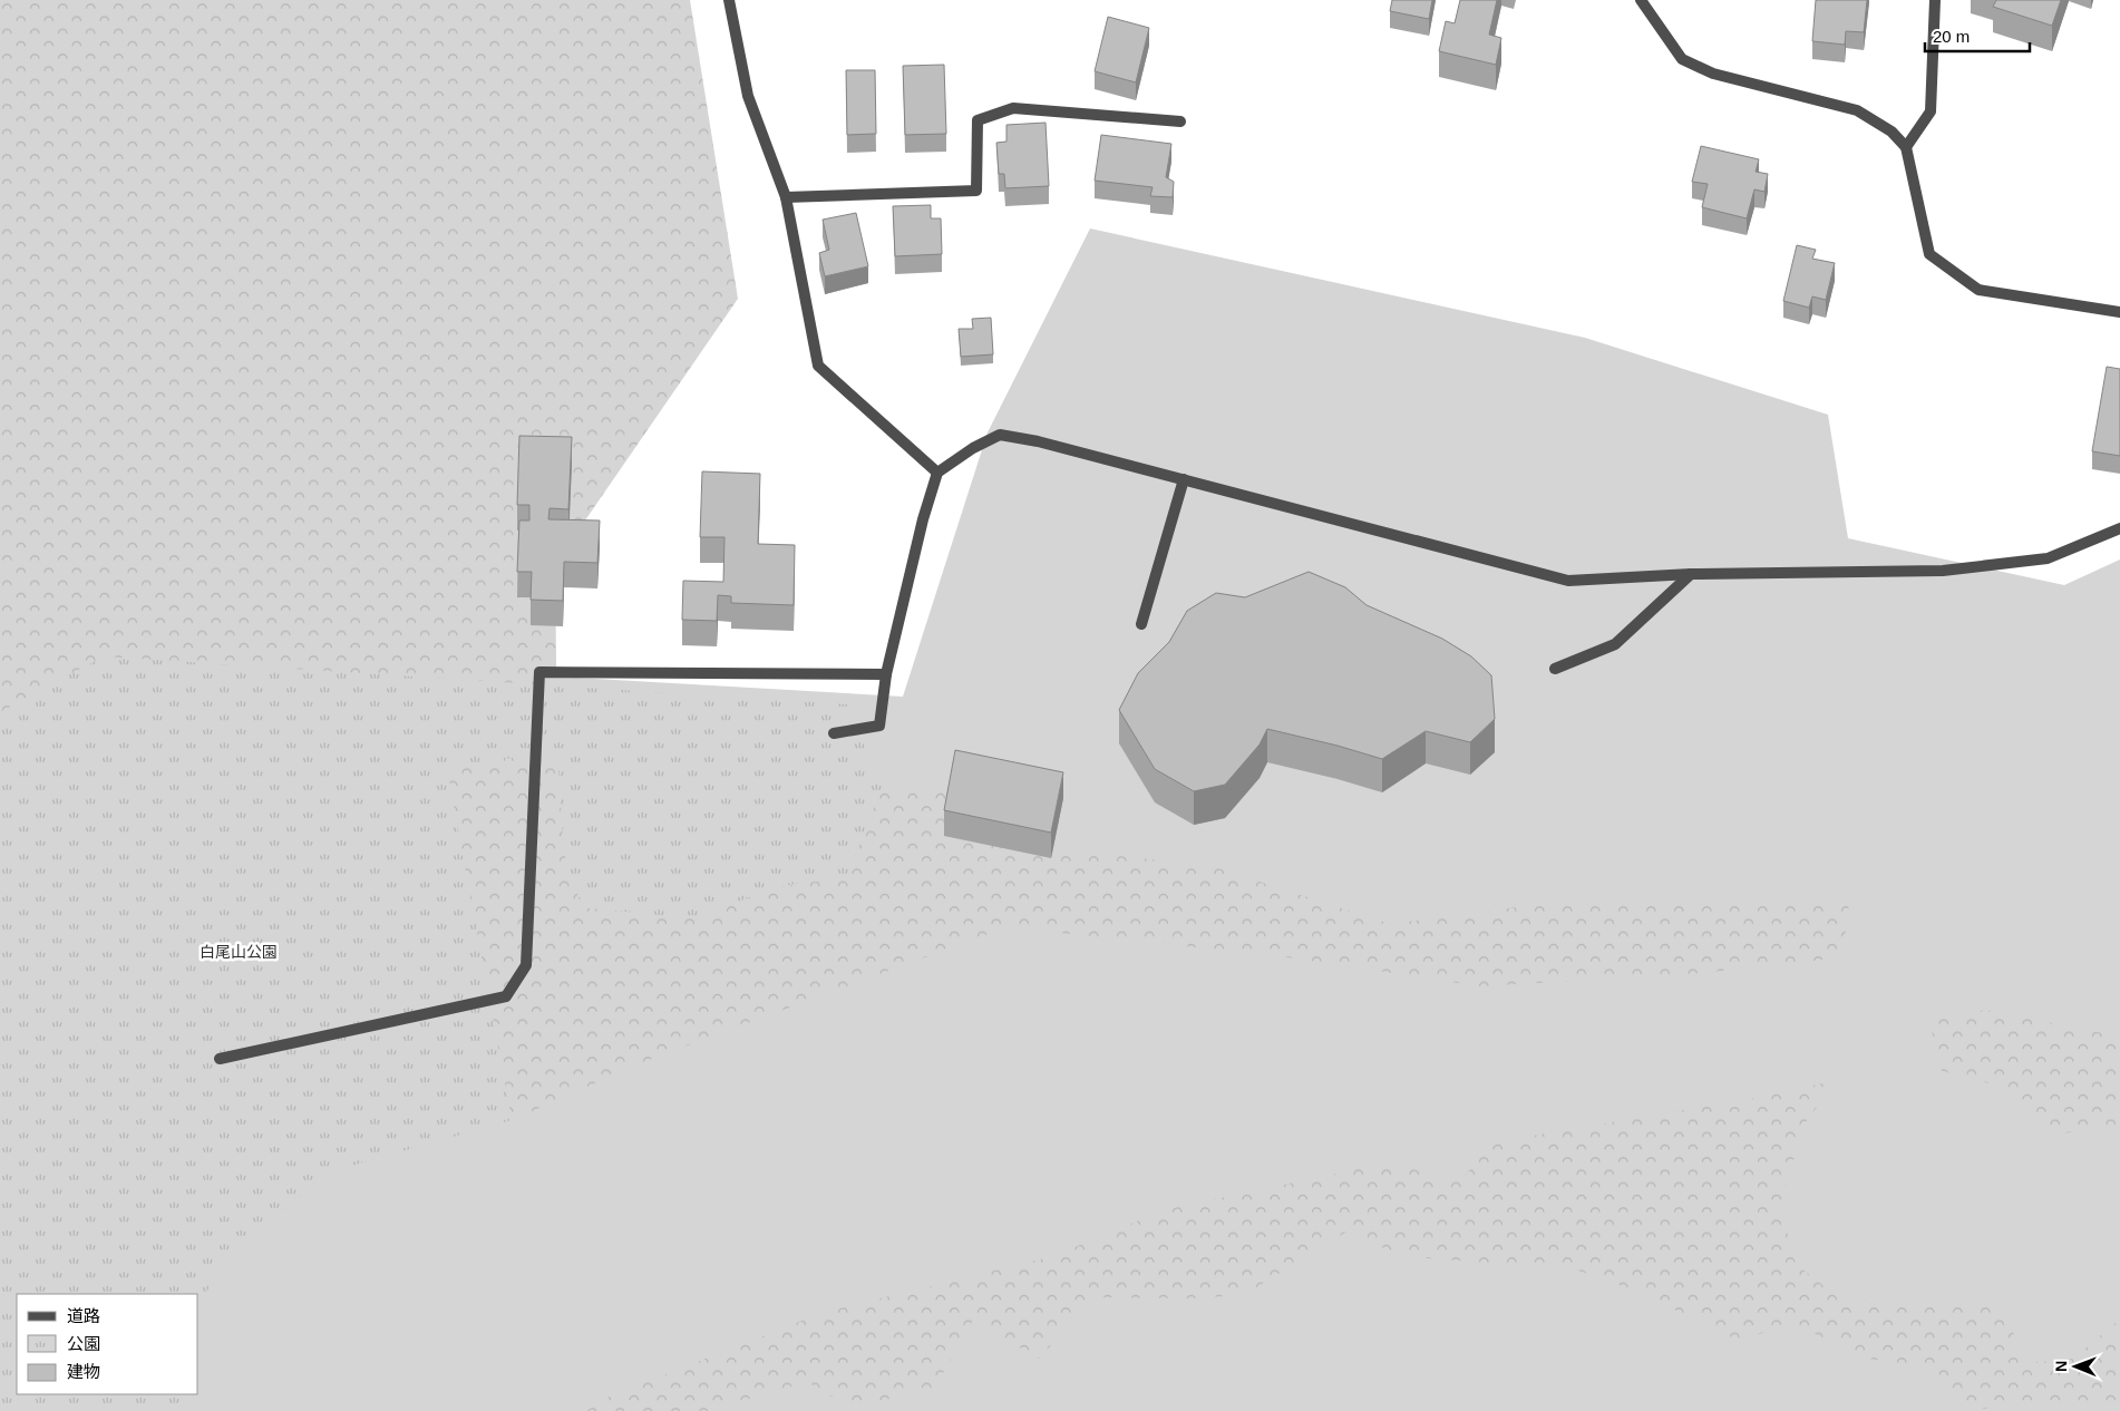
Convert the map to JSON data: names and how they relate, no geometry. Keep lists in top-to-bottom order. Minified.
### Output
{"parks":["白尾山公園"],"legend":["道路","公園","建物"],"scale_bar":"20 m","north":"left"}
